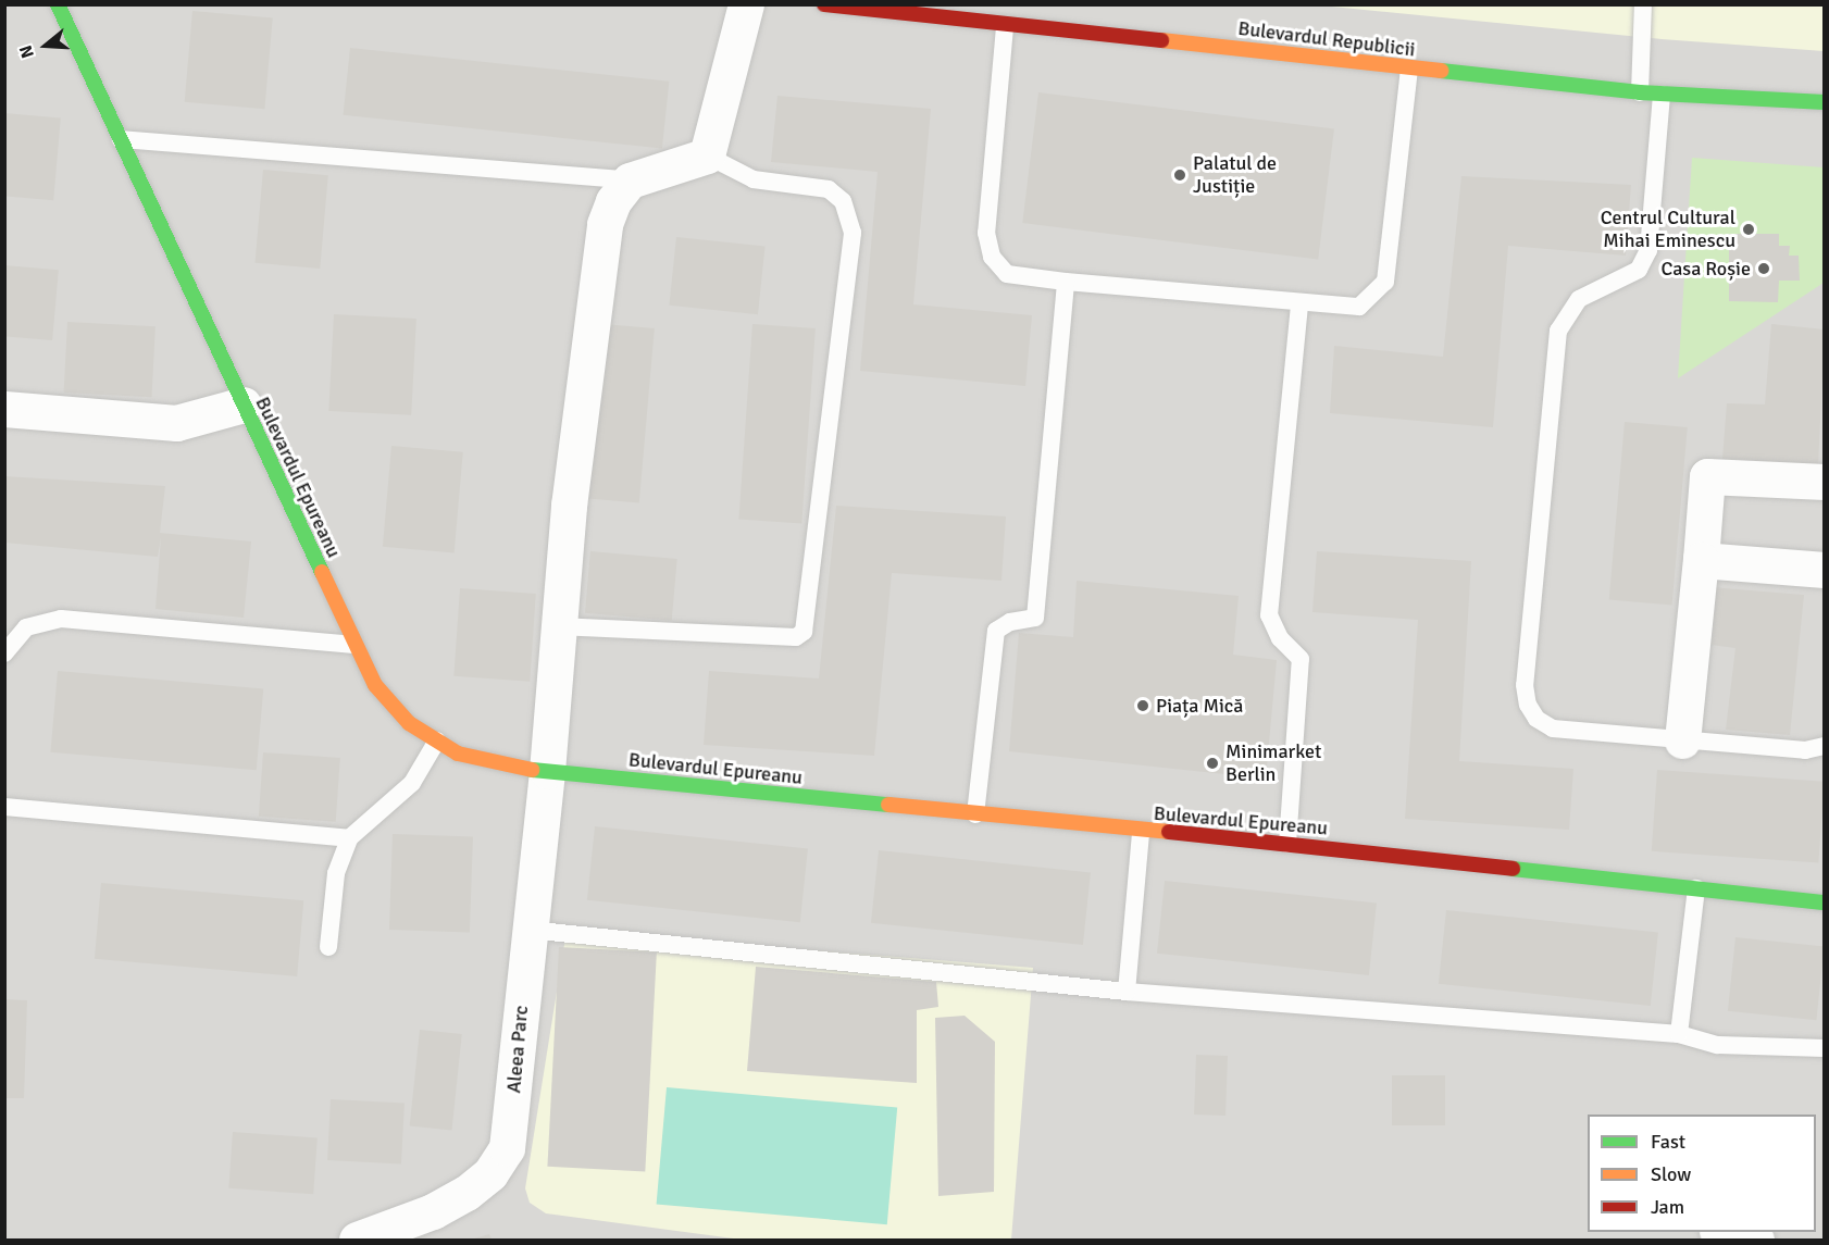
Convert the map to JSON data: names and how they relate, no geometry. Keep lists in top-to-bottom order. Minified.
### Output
{"streets":{"main road":["Bulevardul Republicii","Bulevardul Epureanu"],"street":["Aleea Parc"]},"crossings":[["Bulevardul Epureanu","Aleea Parc"]],"places":["Palatul de Justiție","Centrul Cultural Mihai Eminescu","Casa Roșie","Piața Mică","Minimarket Berlin"],"legend":["Fast","Slow","Jam"],"north":"left"}
